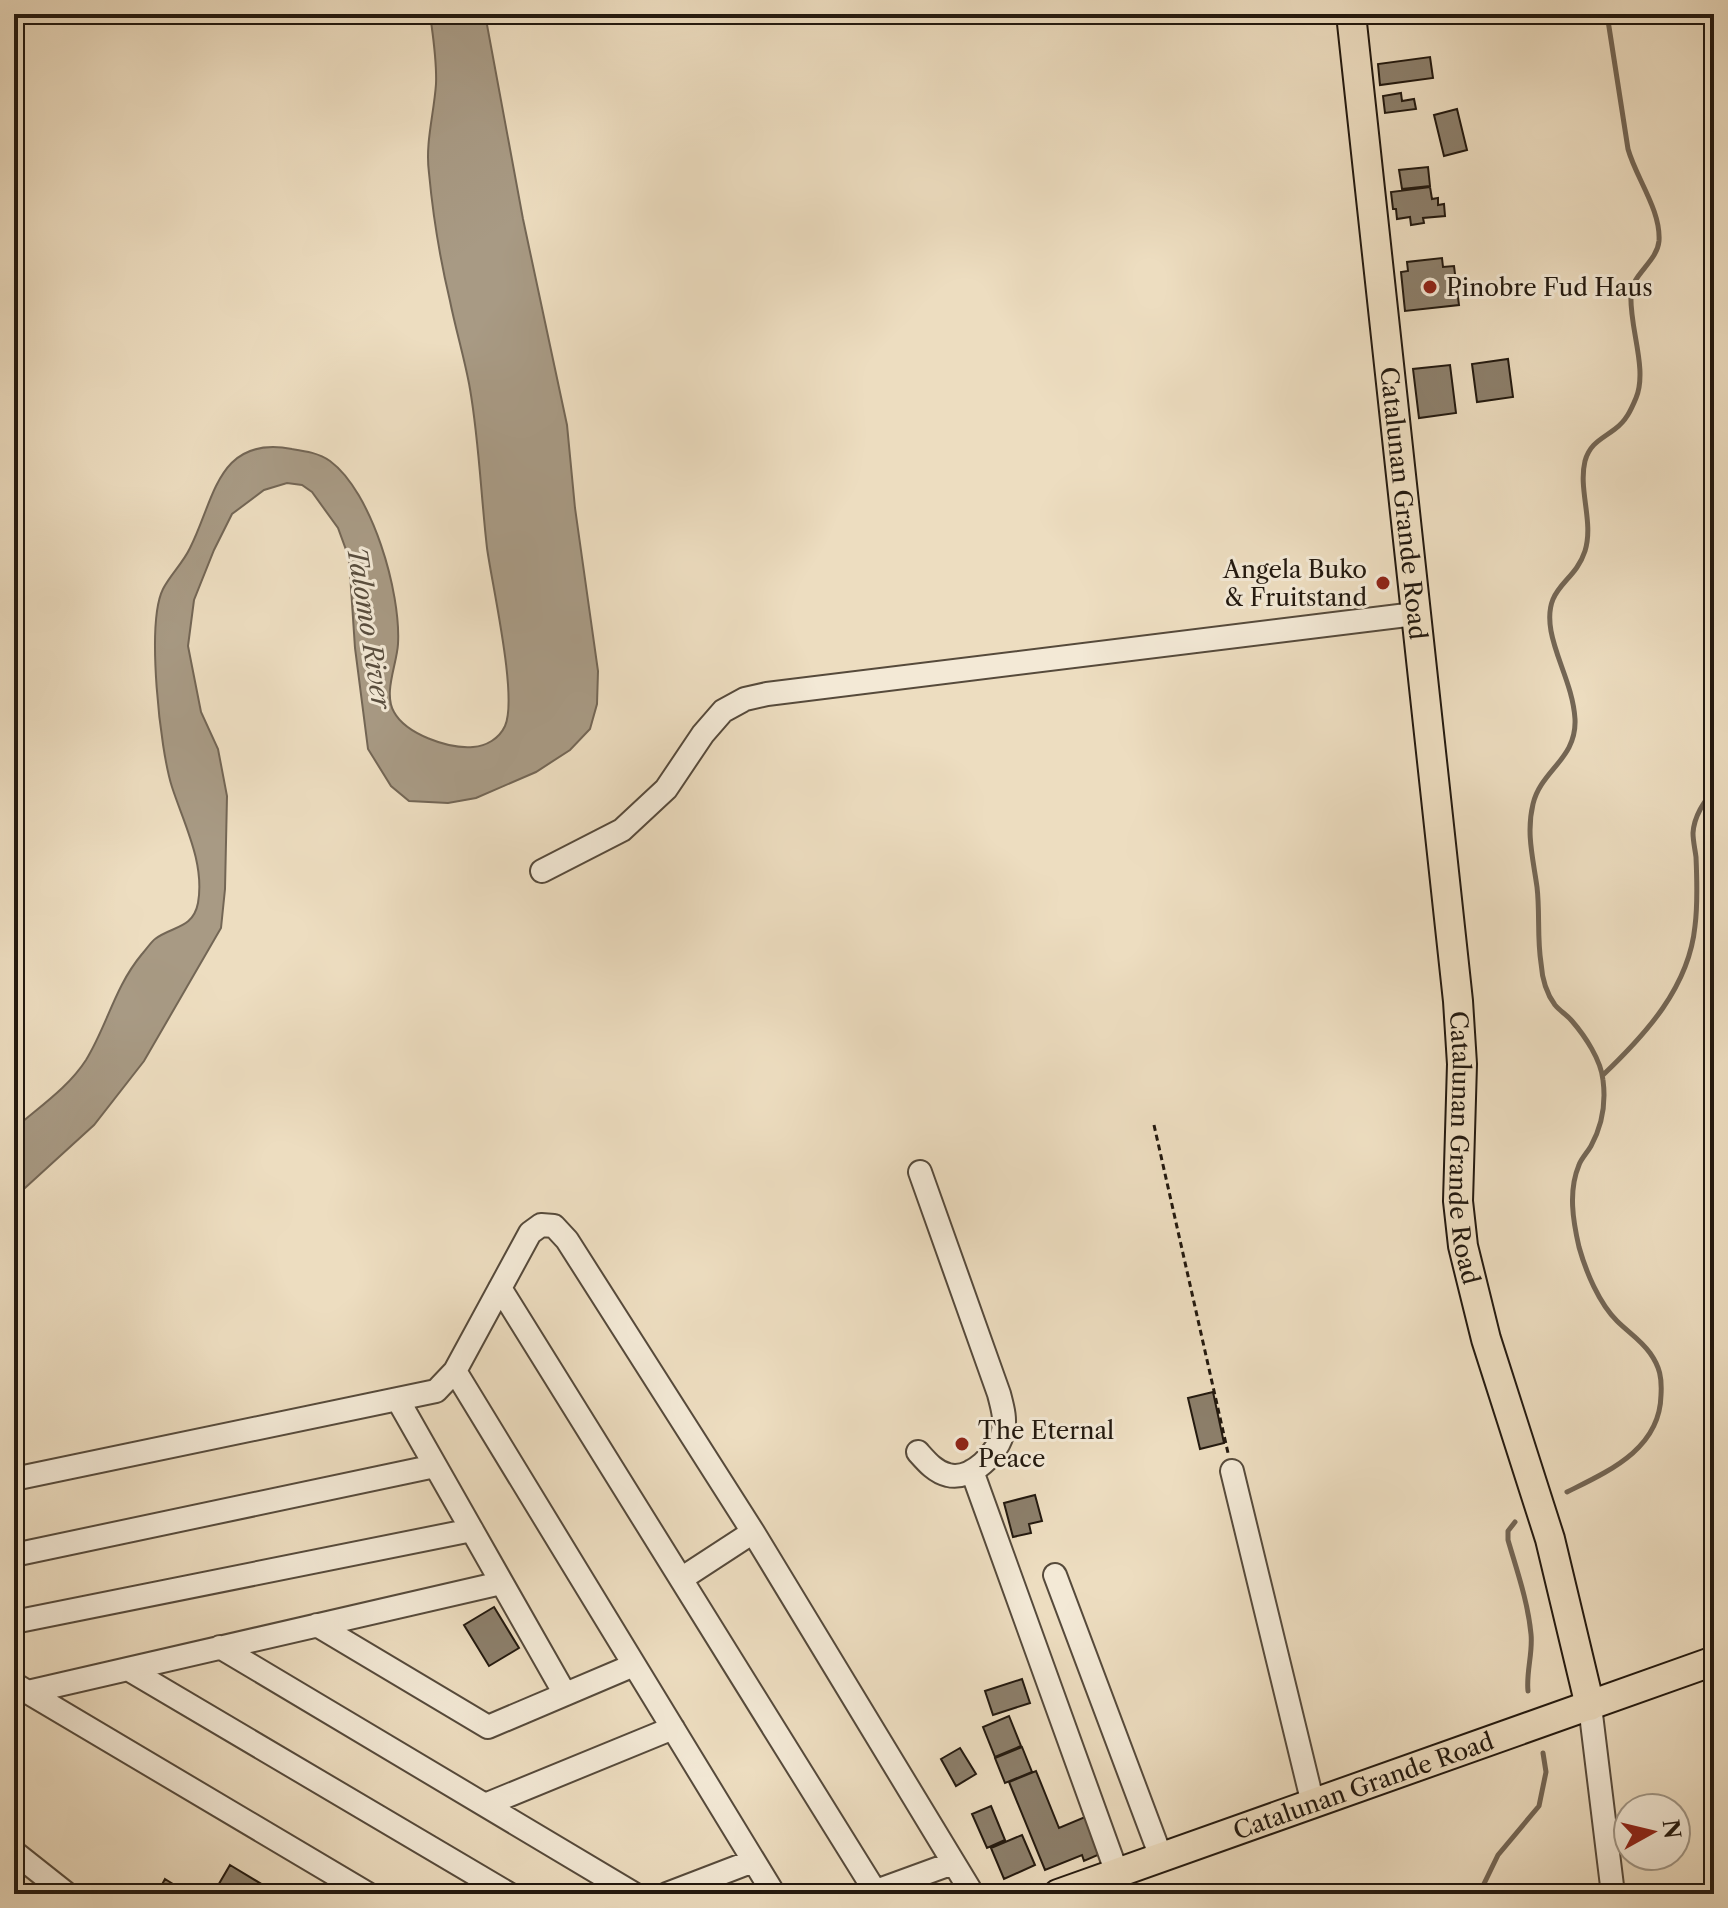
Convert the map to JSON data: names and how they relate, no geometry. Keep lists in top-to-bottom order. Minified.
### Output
{"streets":{"main road":["Catalunan Grande Road"]},"water":["Talomo River"],"places":["Pinobre Fud Haus","Angela Buko & Fruitstand","The Eternal Peace"],"north":"right"}
